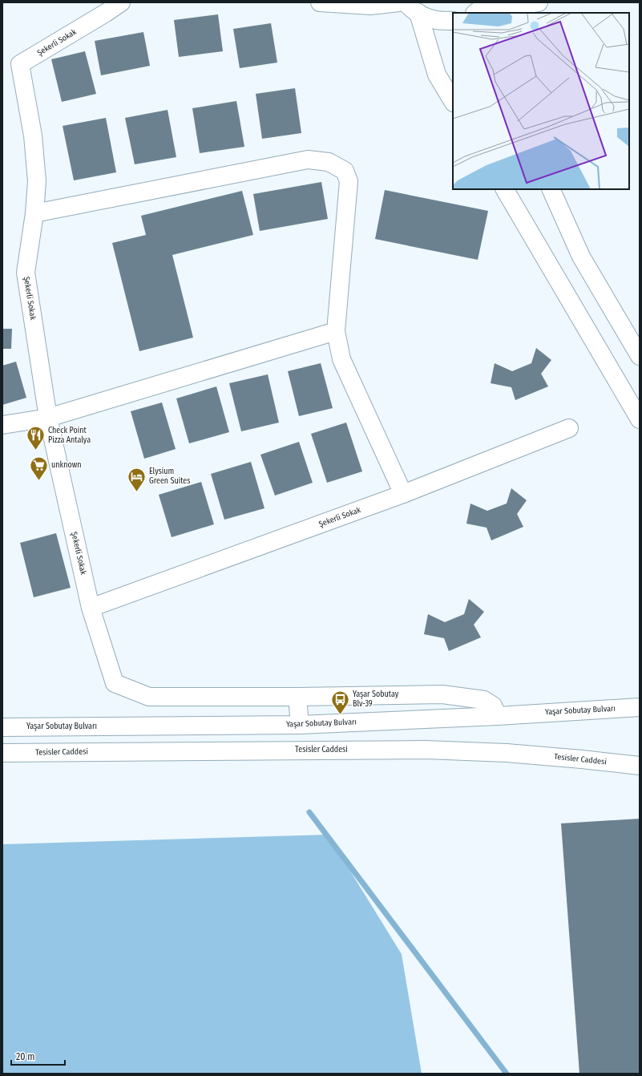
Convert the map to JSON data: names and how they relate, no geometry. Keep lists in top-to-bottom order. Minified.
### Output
{"streets":{"street":["Şekerli Sokak","Yaşar Sobutay Bulvarı","Tesisler Caddesi"]},"crossings":[["Şekerli Sokak","Yaşar Sobutay Bulvarı"]],"places":{"restaurant":["Check Point Pizza Antalya"],"supermarket":["unknown"],"hotel":["Elysium Green Suites"],"bus stop":["Yaşar Sobutay Blv-39"]},"scale_bar":"20 m"}
